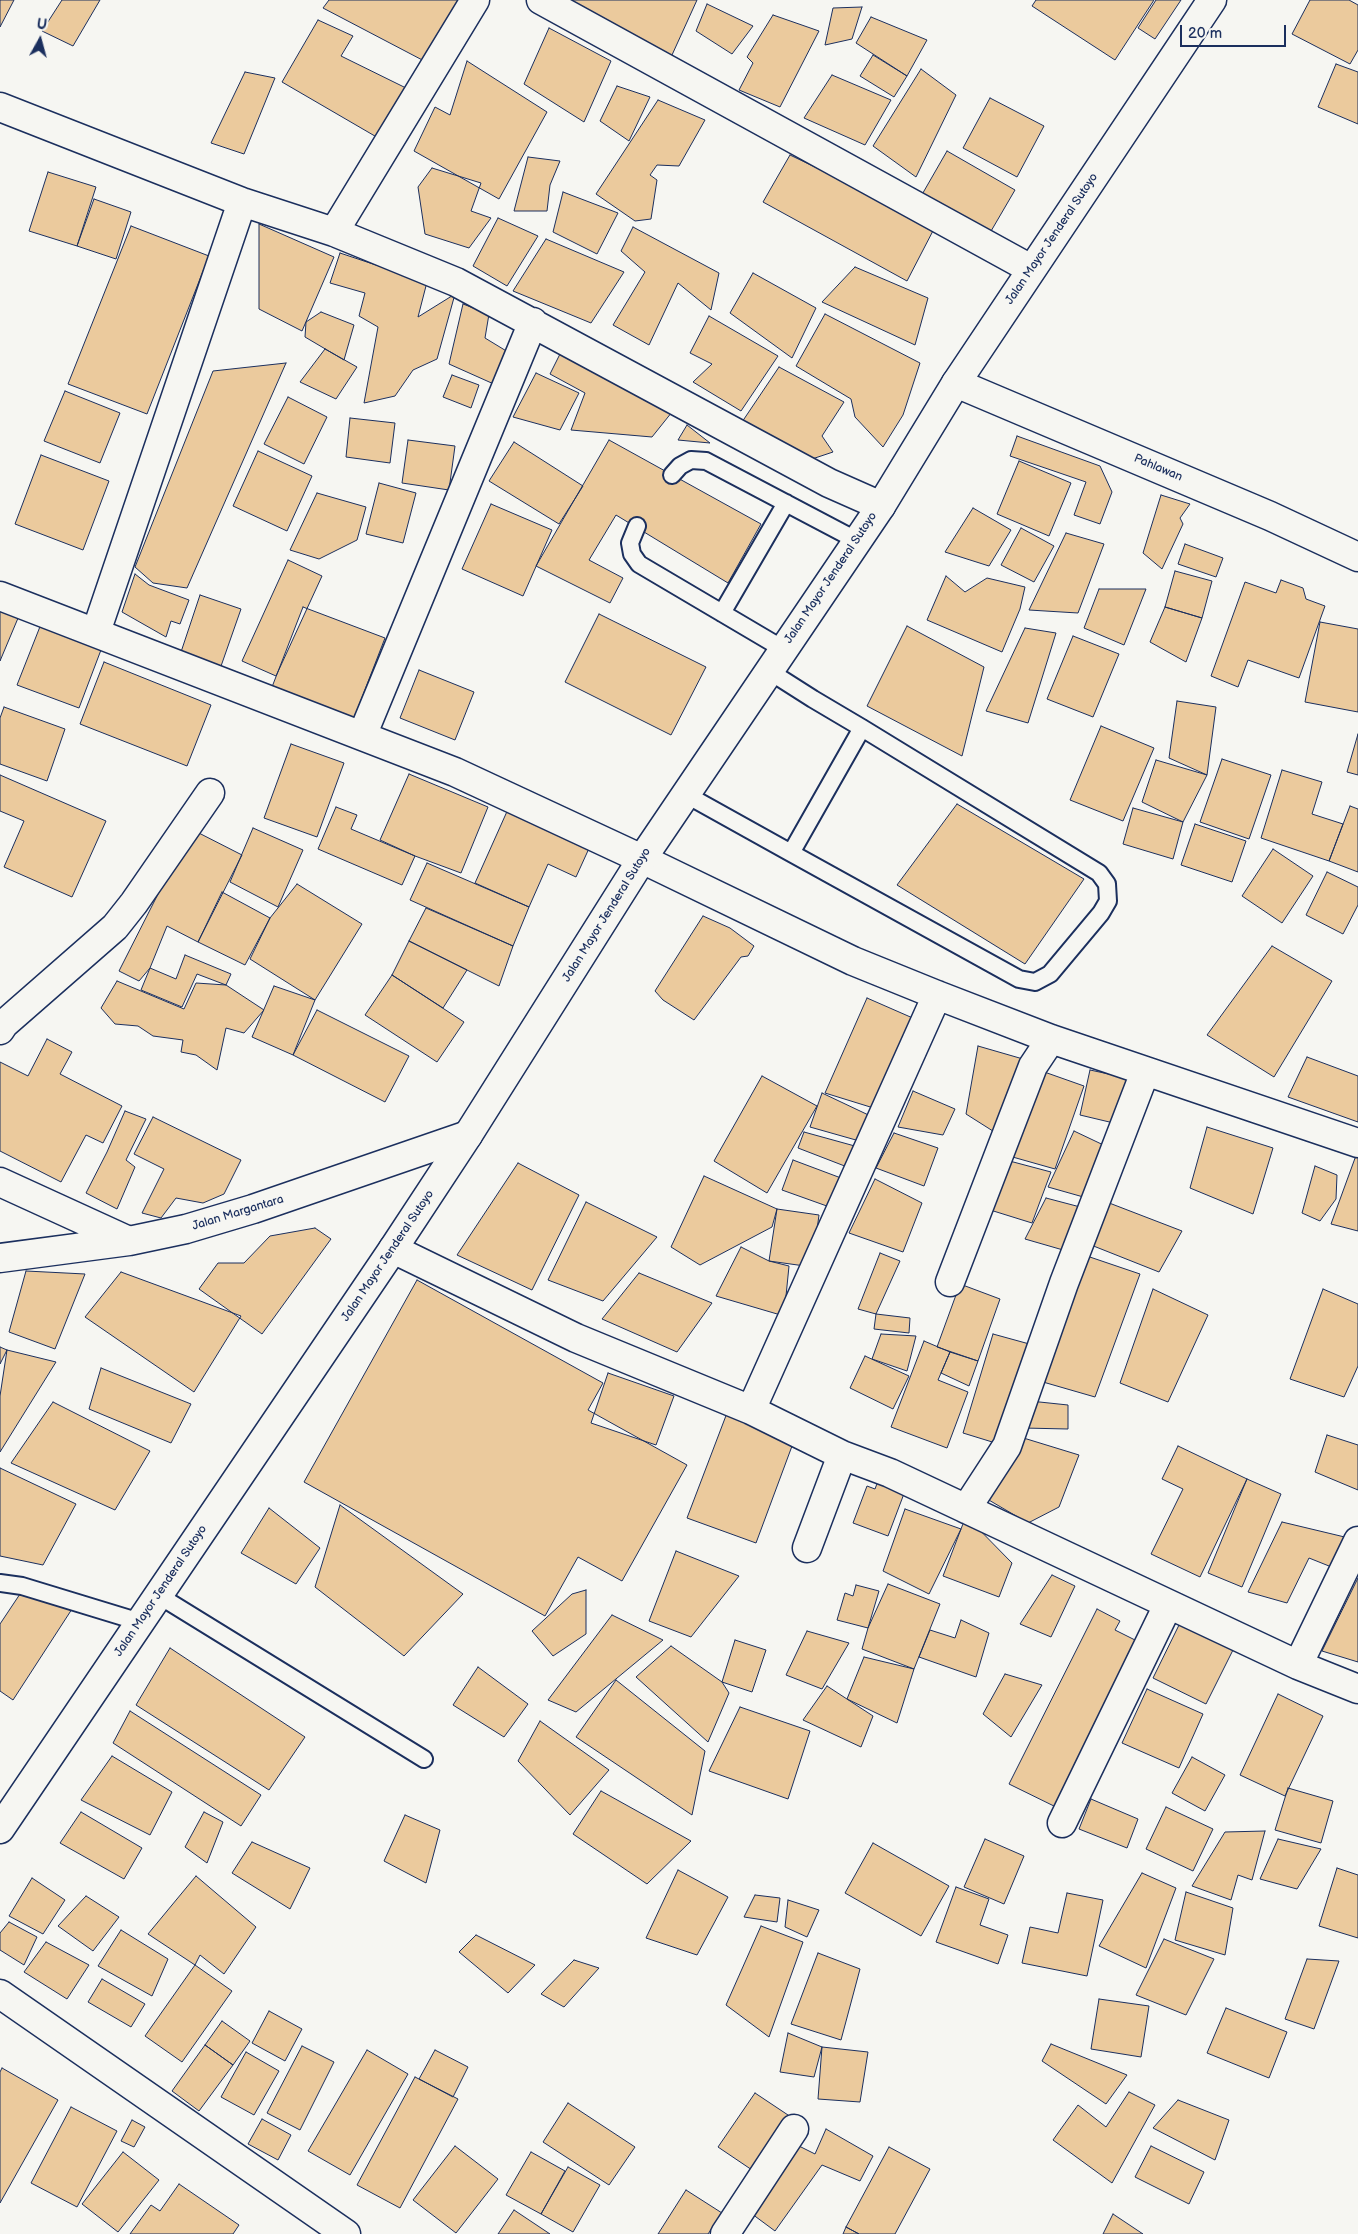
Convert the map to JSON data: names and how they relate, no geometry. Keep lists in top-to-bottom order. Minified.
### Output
{"streets":{"street":["Jalan Mayor Jenderal Sutoyo","Pahlawan","Jalan Margantara"]},"crossings":[["Jalan Mayor Jenderal Sutoyo","Pahlawan"],["Jalan Mayor Jenderal Sutoyo","Jalan Margantara"]],"scale_bar":"20 m","north":"top"}
